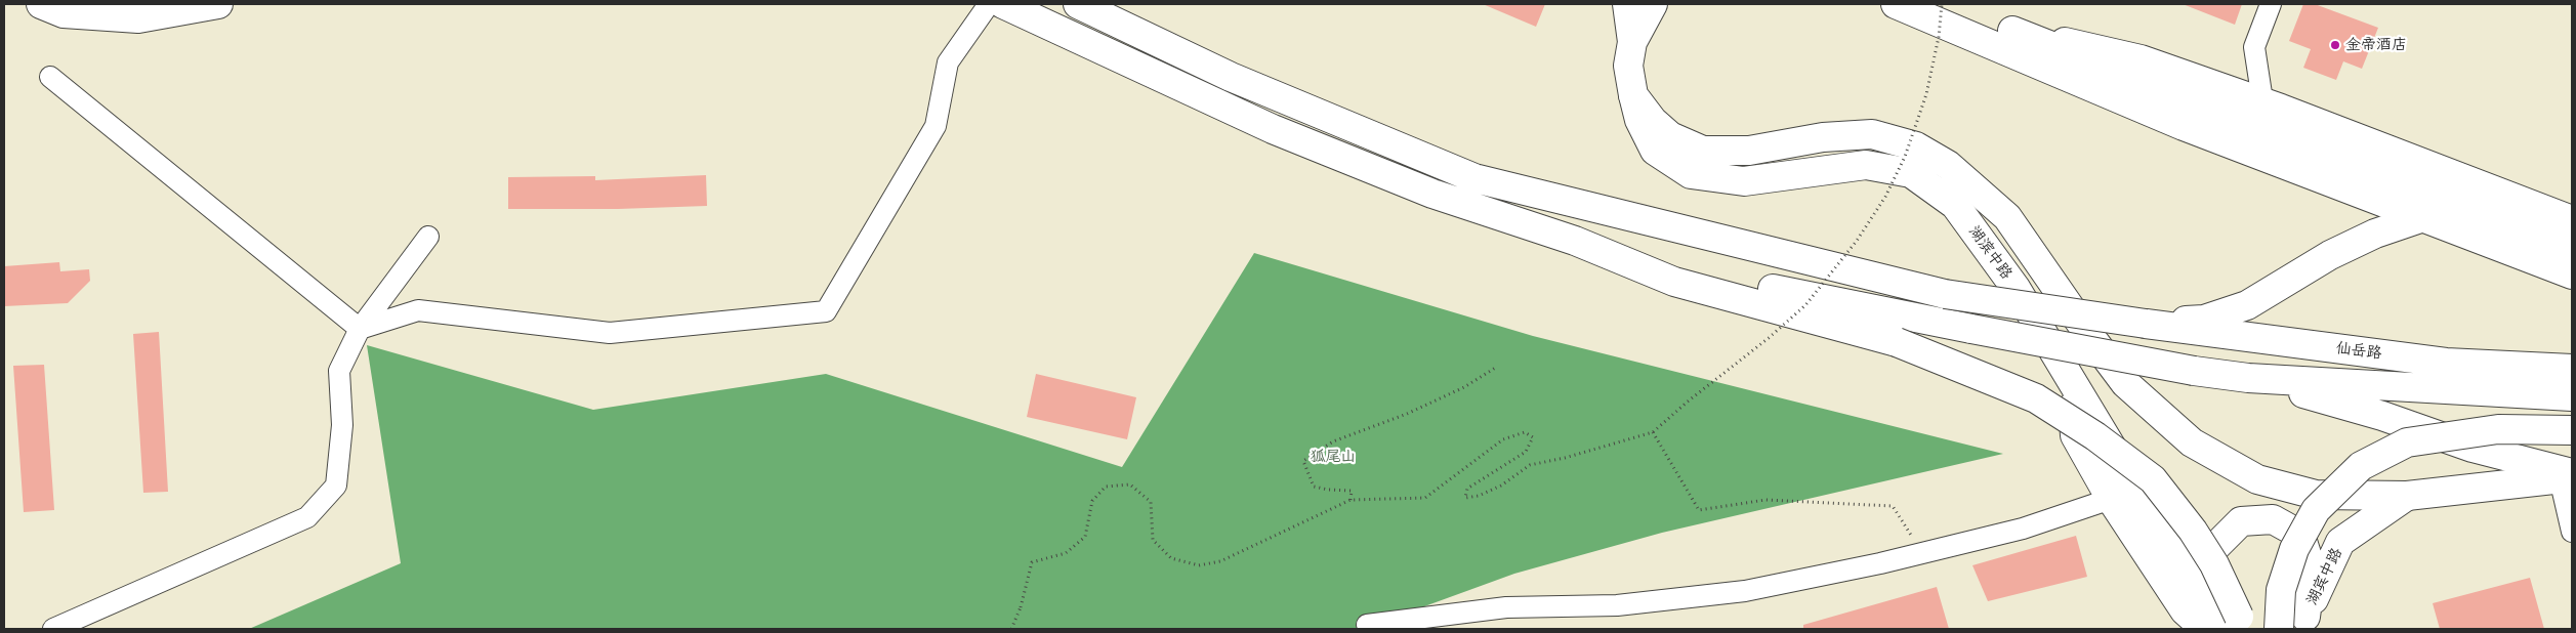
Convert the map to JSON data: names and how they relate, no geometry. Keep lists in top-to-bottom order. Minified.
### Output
{"streets":{"main road":["湖滨中路","仙岳路","湖宾中路"]},"parks":["狐尾山"],"places":["金帝酒店"]}
